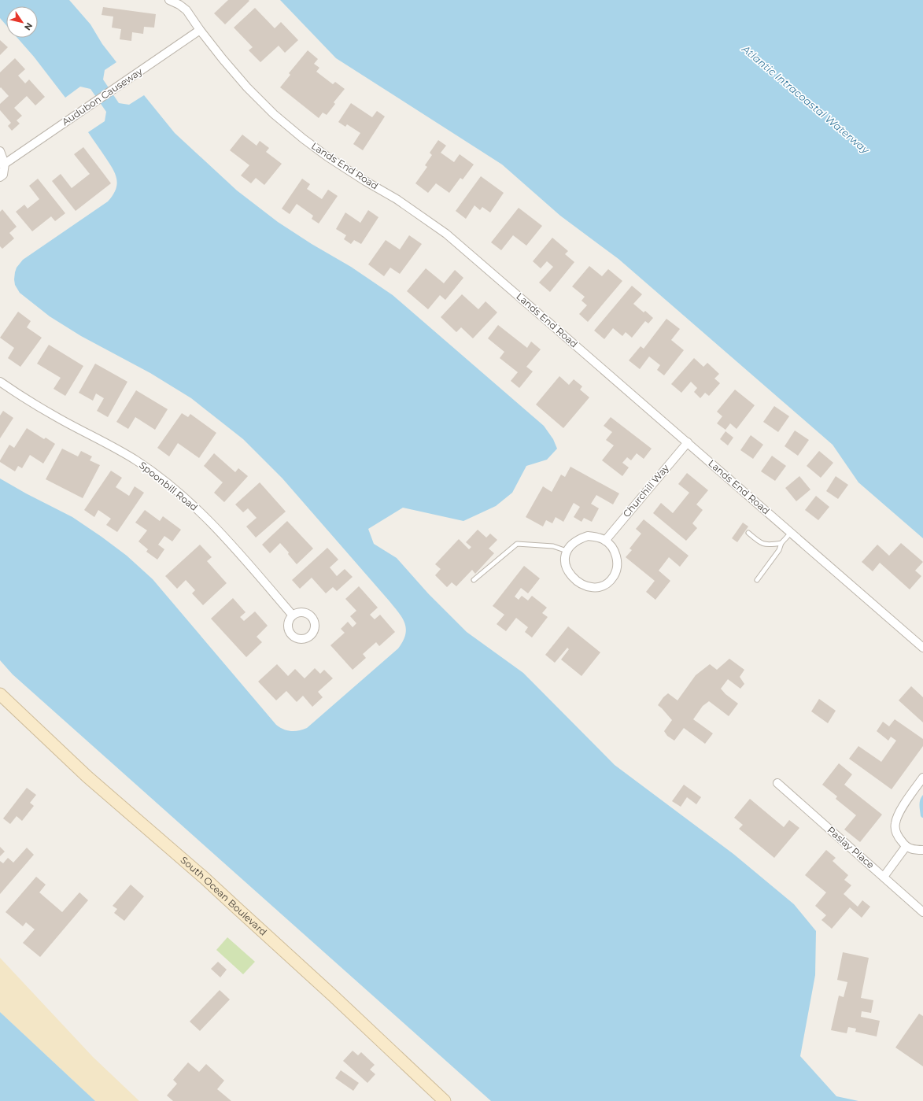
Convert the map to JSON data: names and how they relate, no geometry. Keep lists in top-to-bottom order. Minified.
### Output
{"streets":{"main road":["South Ocean Boulevard"],"street":["Audubon Causeway","Lands End Road","Spoonbill Road","Churchill Way","Paslay Place"]},"crossings":[["Audubon Causeway","Lands End Road"],["Lands End Road","Churchill Way"]],"water":["Atlantic Intracoastal Waterway"],"north":"bottom right"}
